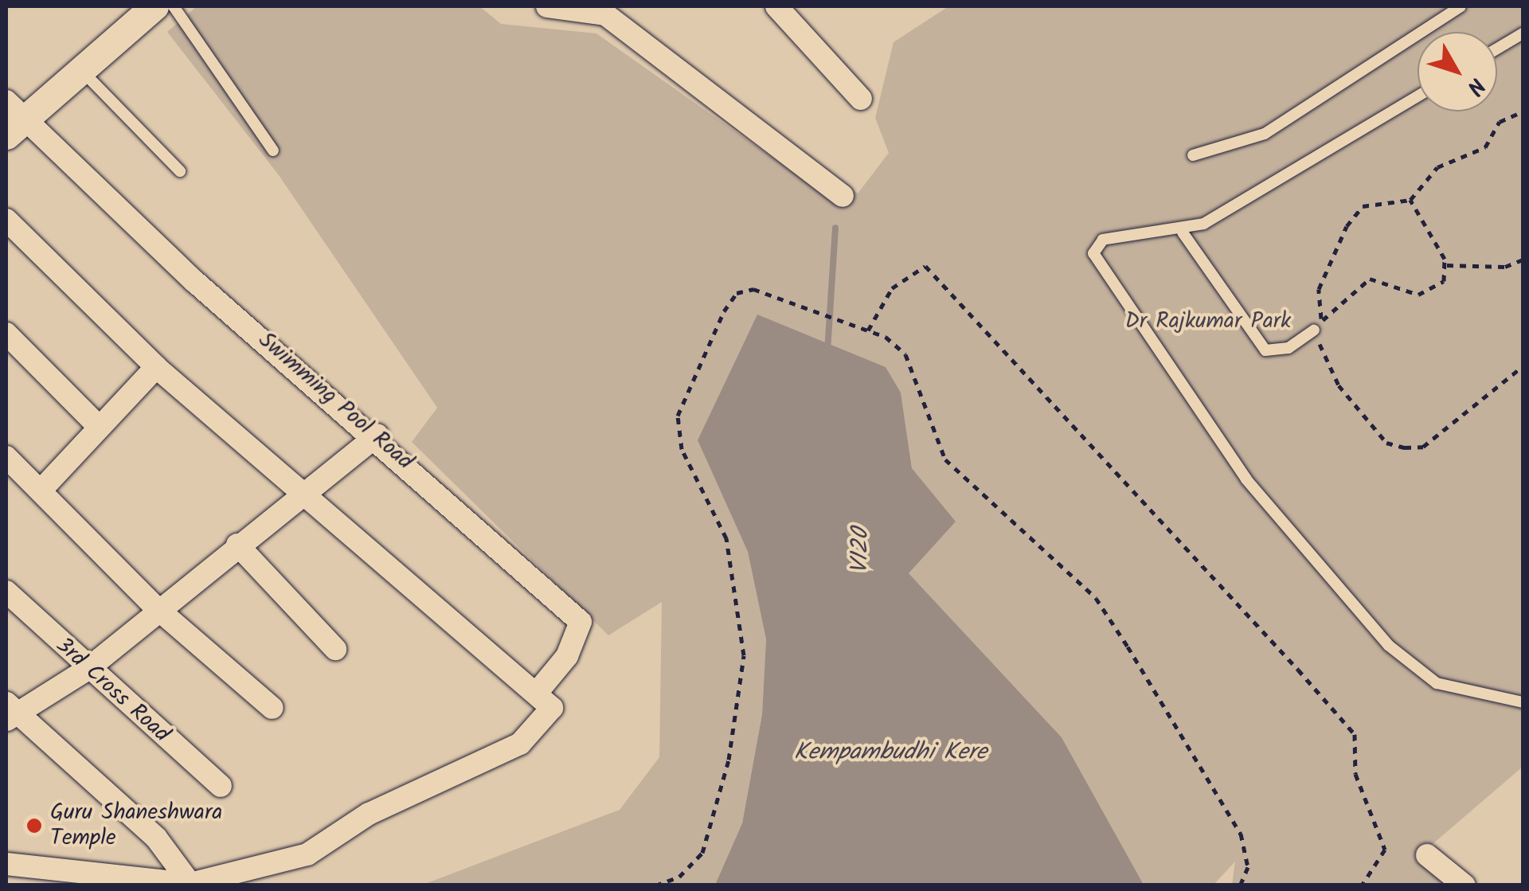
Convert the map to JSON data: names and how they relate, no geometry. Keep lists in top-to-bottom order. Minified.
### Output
{"streets":{"street":["Swimming Pool Road","3rd Cross Road"]},"water":["V120","Kempambudhi Kere"],"parks":["Dr Rajkumar Park"],"places":["Guru Shaneshwara Temple"],"north":"bottom right"}
